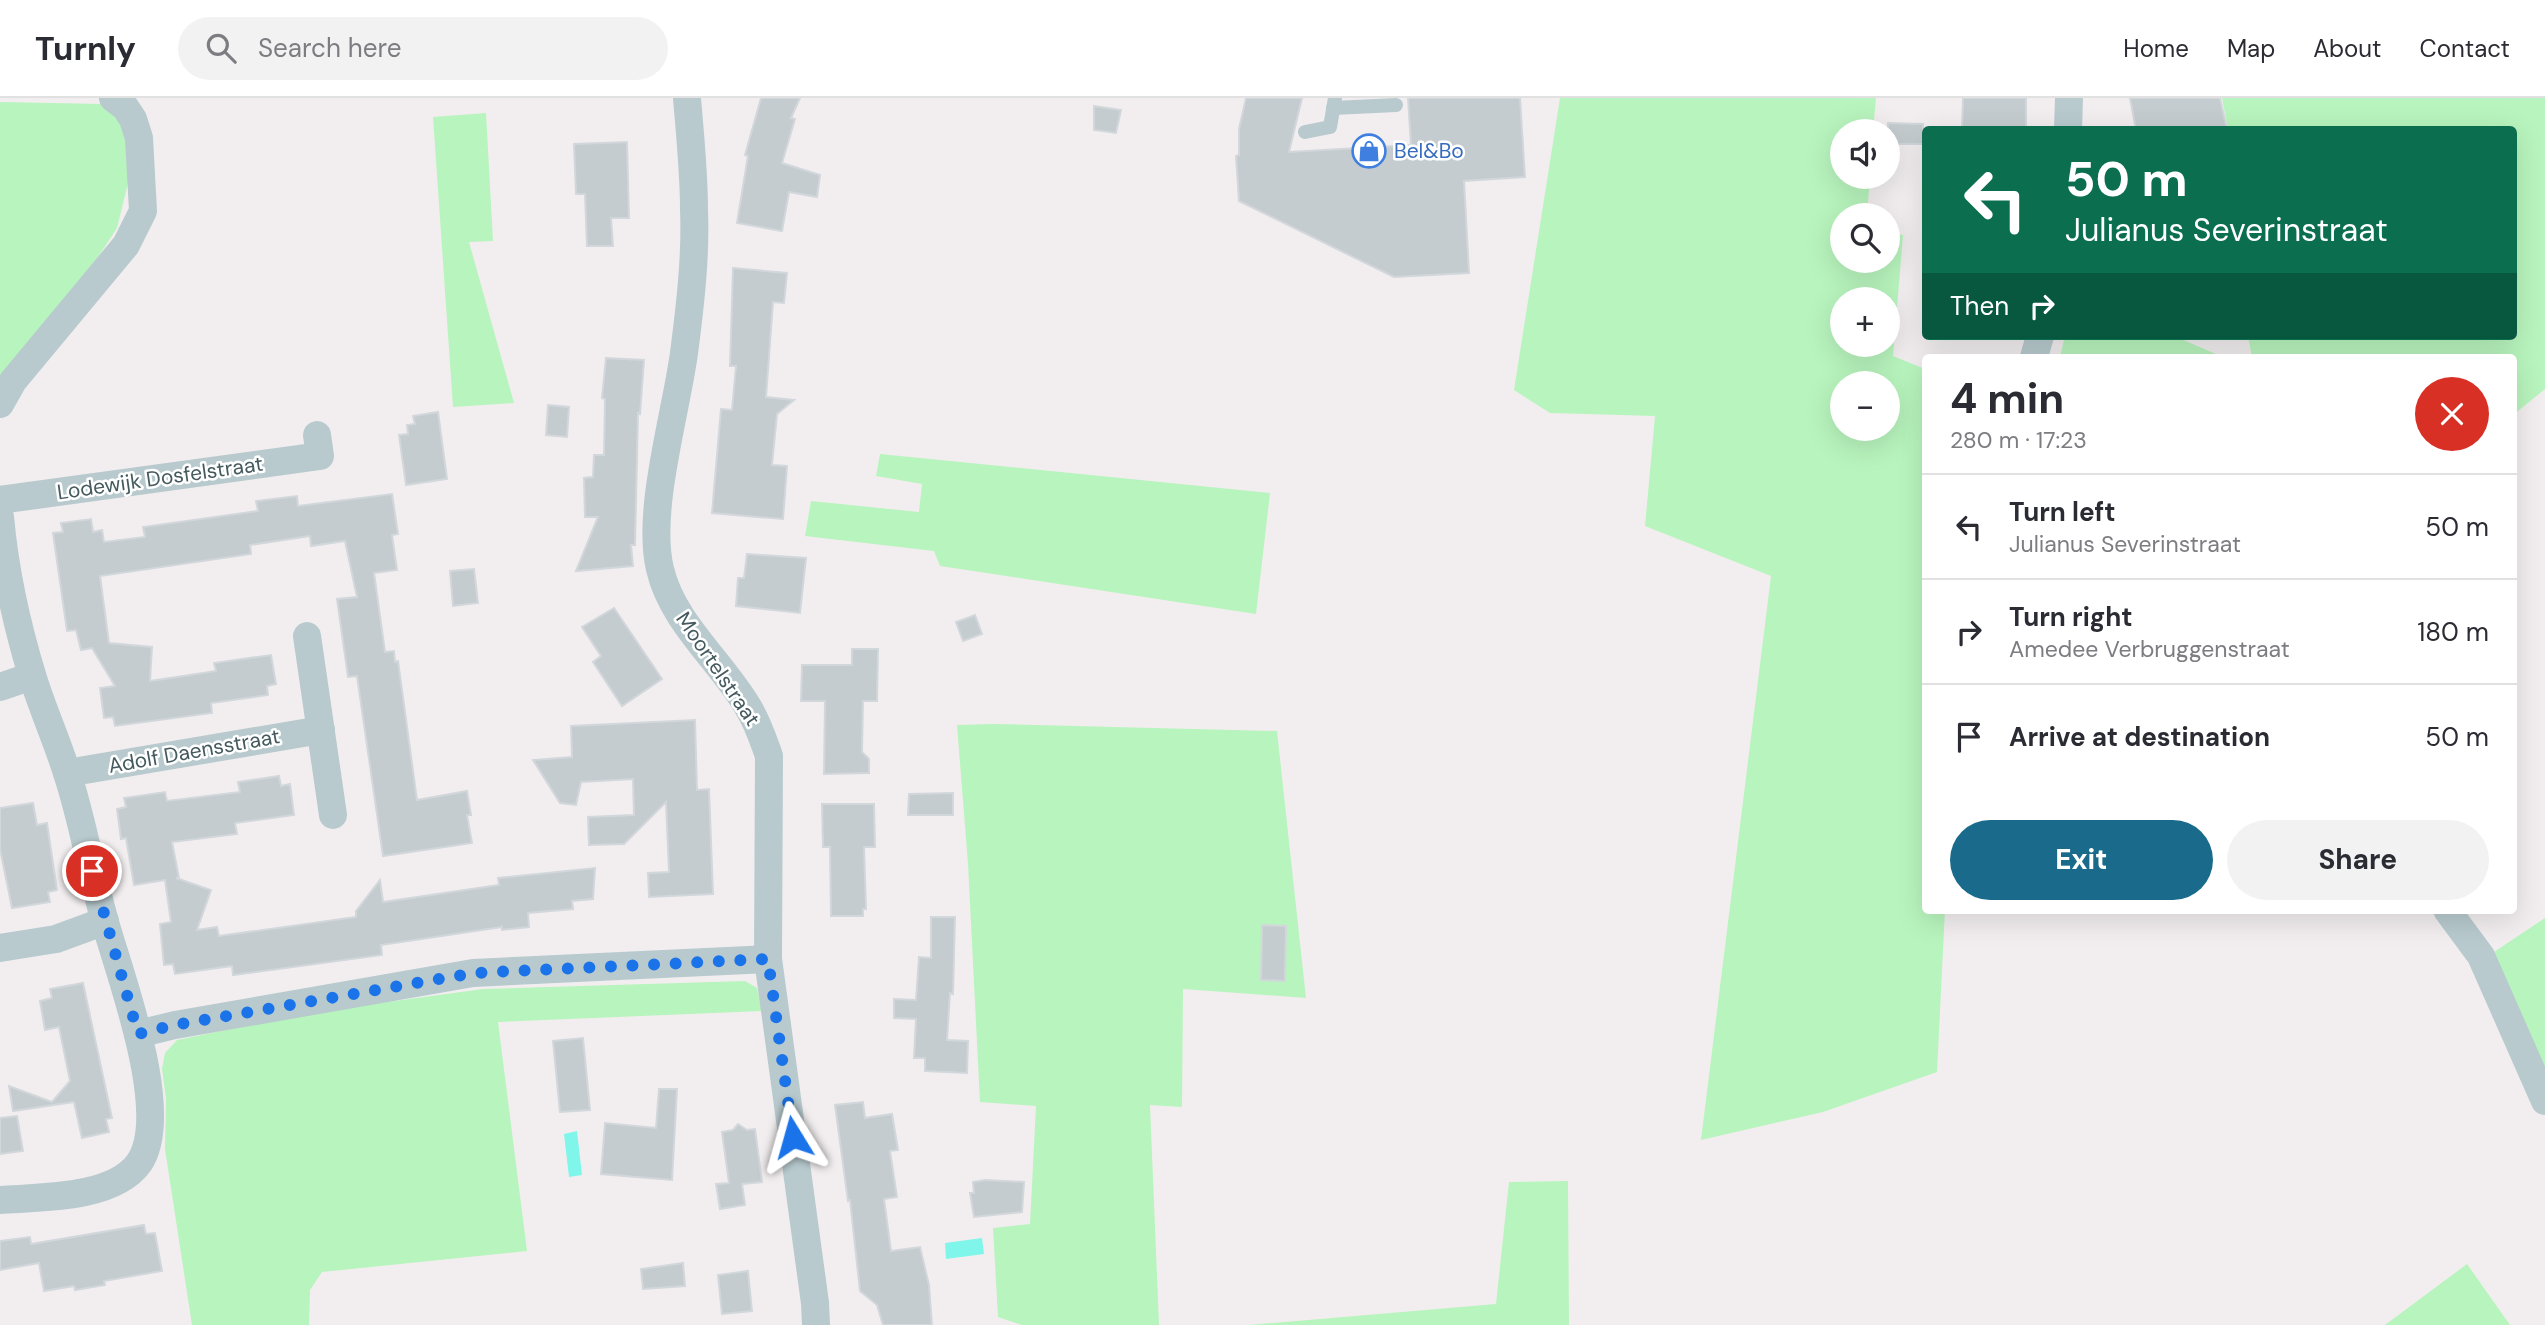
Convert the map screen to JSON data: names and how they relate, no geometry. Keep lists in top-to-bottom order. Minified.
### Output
{"streets":{"street":["Lodewijk Dosfelstraat","Moortelstraat","Adolf Daensstraat"]},"places":{"shop":["Bel&Bo"]},"page":{"header":"Turnly","search":"Search here","nav":["Home","Map","About","Contact"],"map_buttons":["+","−"],"turn":["50 m","Julianus Severinstraat"],"then":"Then","heading":["4 min","280 m · 17:23"],"list":[{"name":"Turn left","note":"Julianus Severinstraat","value":"50 m"},{"name":"Turn right","note":"Amedee Verbruggenstraat","value":"180 m"},{"name":"Arrive at destination","value":"50 m"}],"buttons":["Exit","Share"]}}
